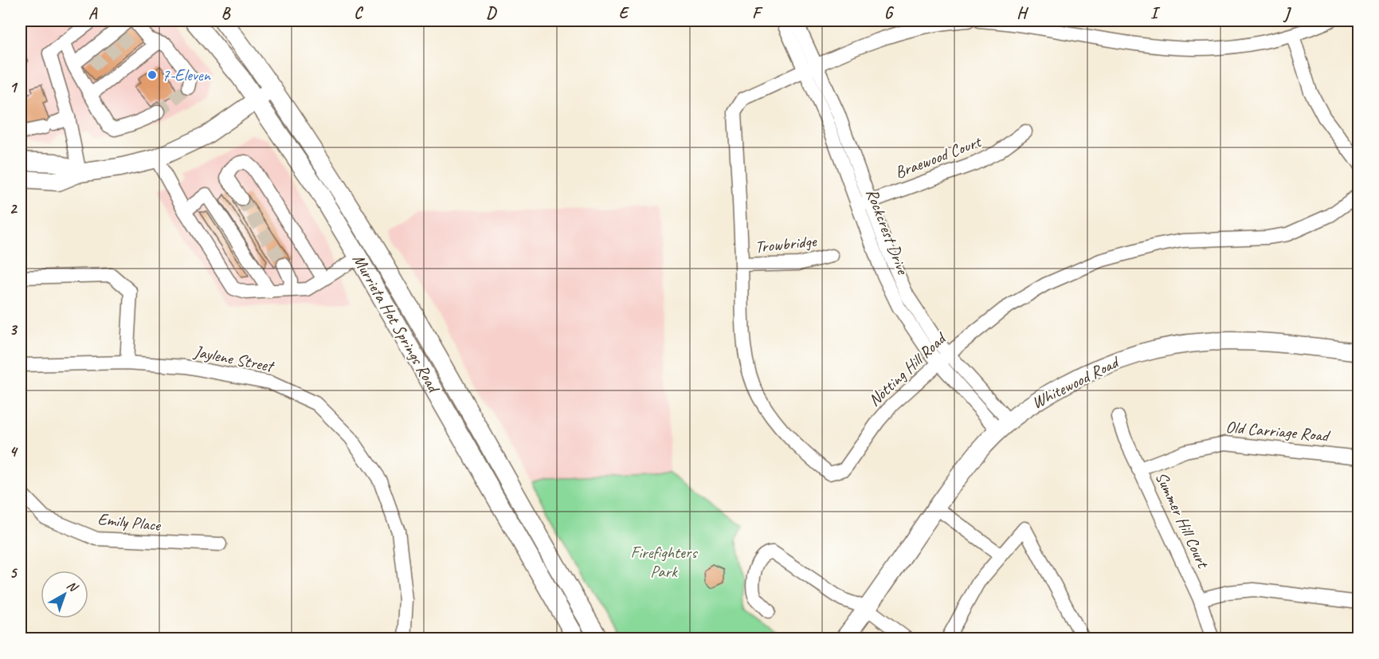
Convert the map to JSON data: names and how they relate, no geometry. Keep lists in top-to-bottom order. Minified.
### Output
{"streets":{"main road":["Murrieta Hot Springs Road","Whitewood Road"],"street":["Braewood Court","Rockcrest Drive","Trowbridge","Jaylene Street","Notting Hill Road","Old Carriage Road","Summer Hill Court","Emily Place"]},"crossings":[["Braewood Court","Rockcrest Drive"],["Rockcrest Drive","Notting Hill Road"],["Rockcrest Drive","Whitewood Road"],["Trowbridge","Notting Hill Road"],["Old Carriage Road","Summer Hill Court"]],"parks":["Firefighters Park"],"places":["7-Eleven"],"north":"top right","grid":{"columns":["A","B","C","D","E","F","G","H","I","J"],"rows":["1","2","3","4","5"]}}
